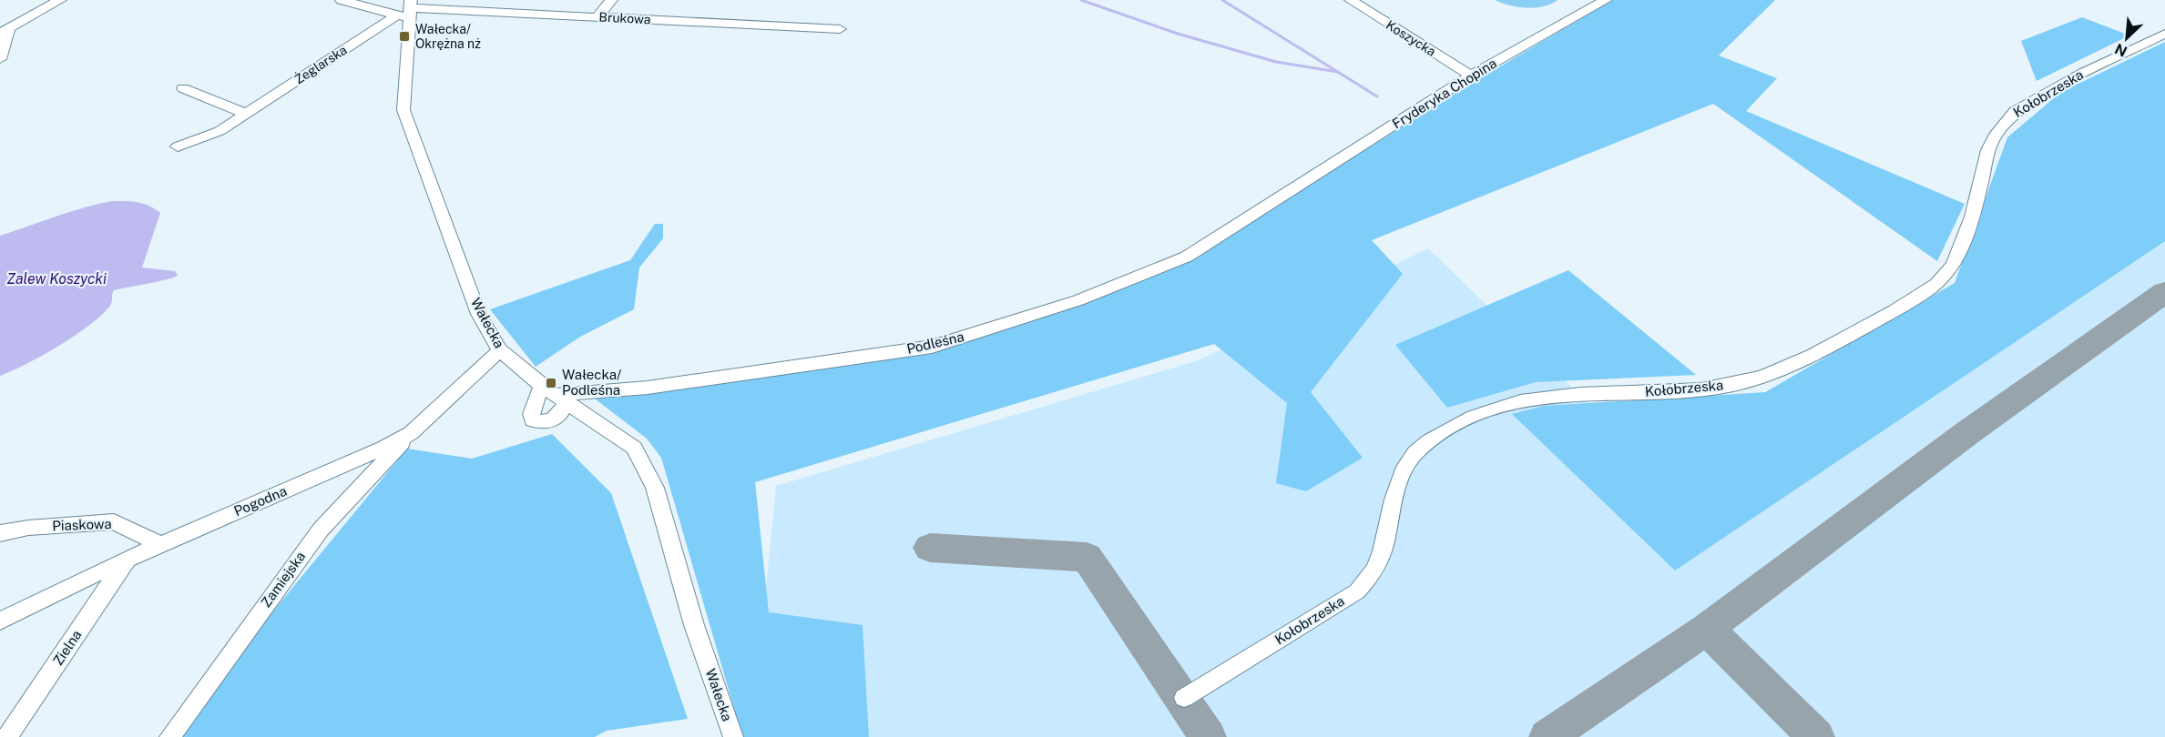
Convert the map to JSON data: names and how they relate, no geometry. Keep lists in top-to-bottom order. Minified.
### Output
{"streets":{"street":["Brukowa","Koszycka","Żeglarska","Fryderyka Chopina","Kołobrzeska","Wałecka","Podleśna","Pogodna","Piaskowa","Zamiejska","Zielna"]},"crossings":[["Brukowa","Żeglarska"],["Brukowa","Wałecka"],["Koszycka","Fryderyka Chopina"],["Żeglarska","Wałecka"],["Fryderyka Chopina","Podleśna"],["Wałecka","Podleśna"],["Wałecka","Pogodna"],["Pogodna","Piaskowa"],["Pogodna","Zamiejska"],["Pogodna","Zielna"]],"water":["Zalew Koszycki"],"places":{"transit":["Wałecka/ Okrężna nż","Wałecka/ Podleśna"]},"north":"bottom left"}
